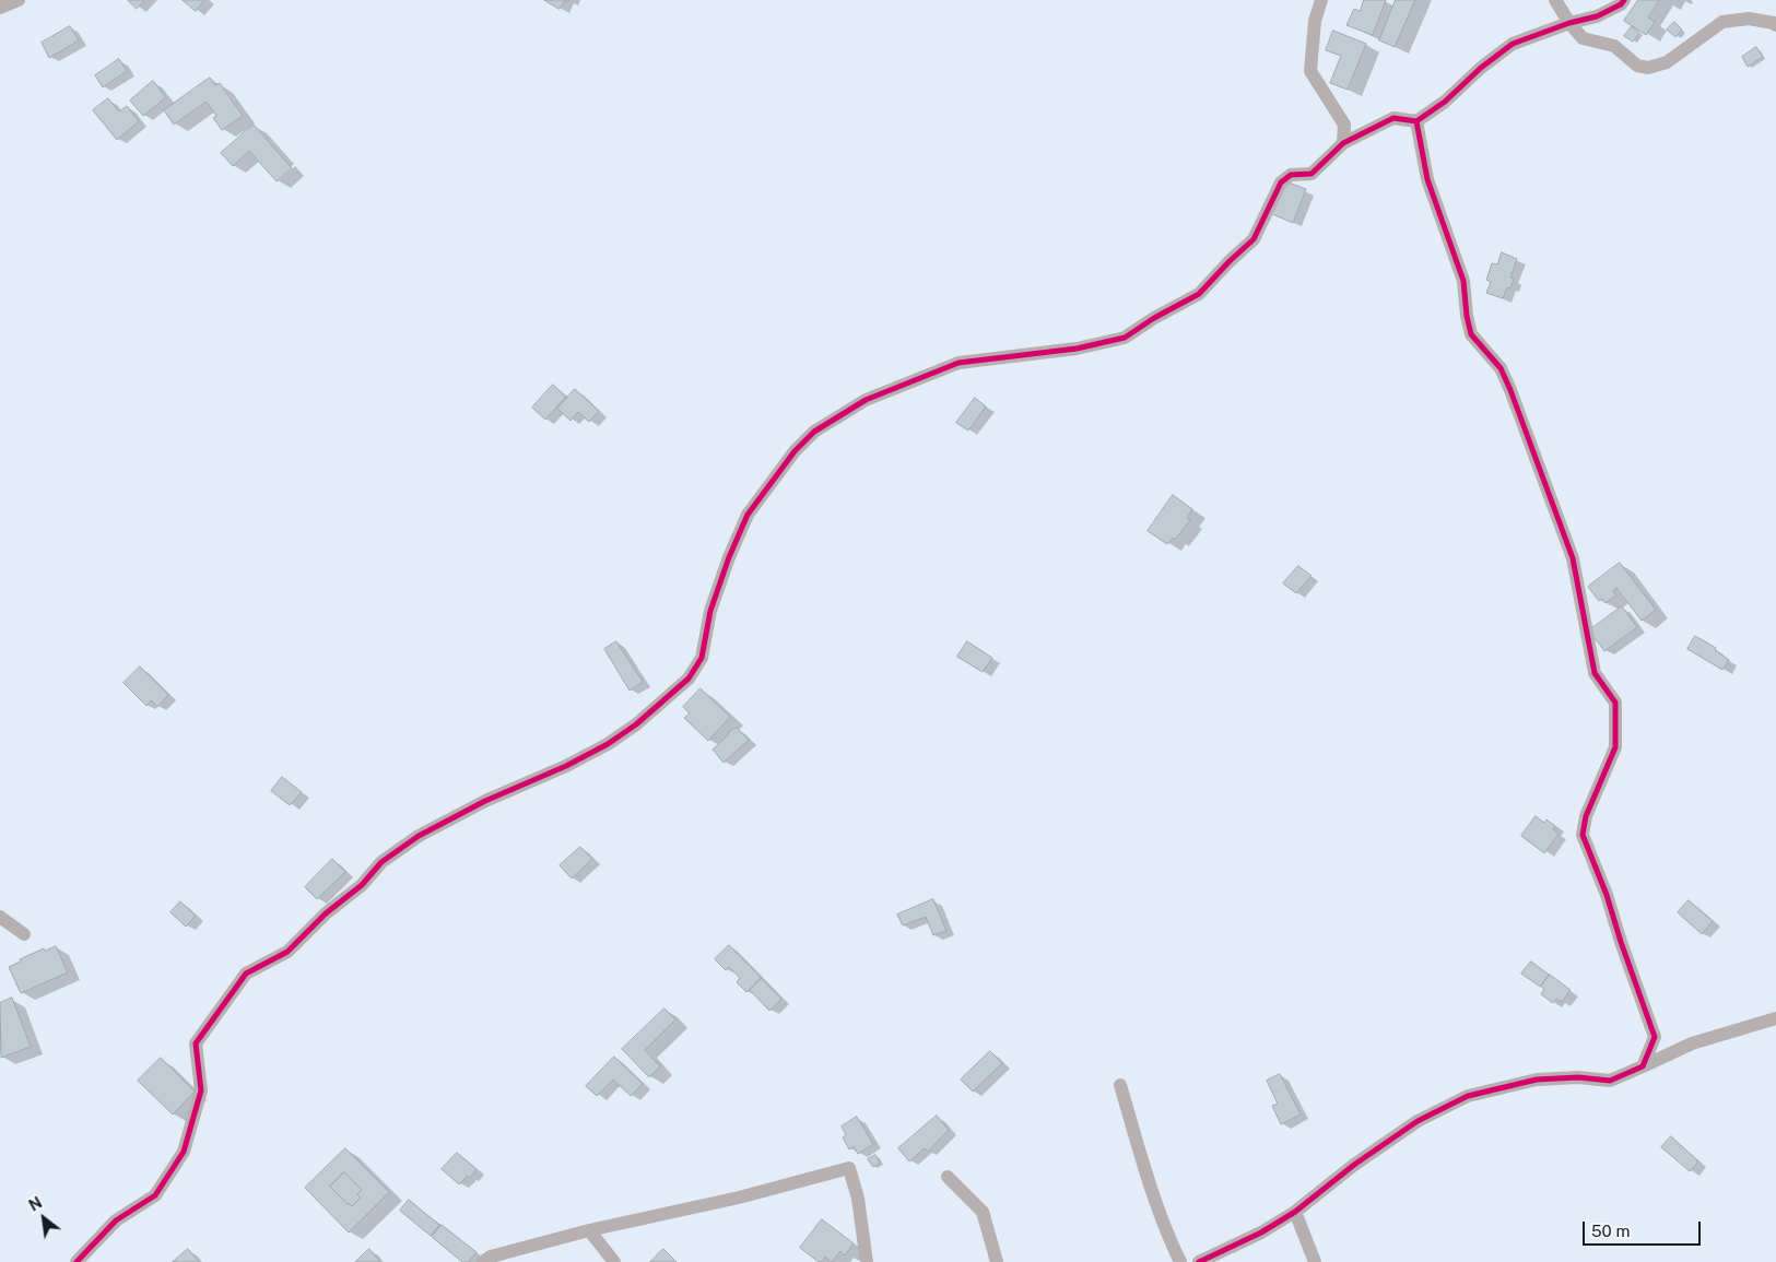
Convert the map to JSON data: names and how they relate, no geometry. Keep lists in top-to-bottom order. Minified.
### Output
{"scale_bar":"50 m","north":"top left"}
